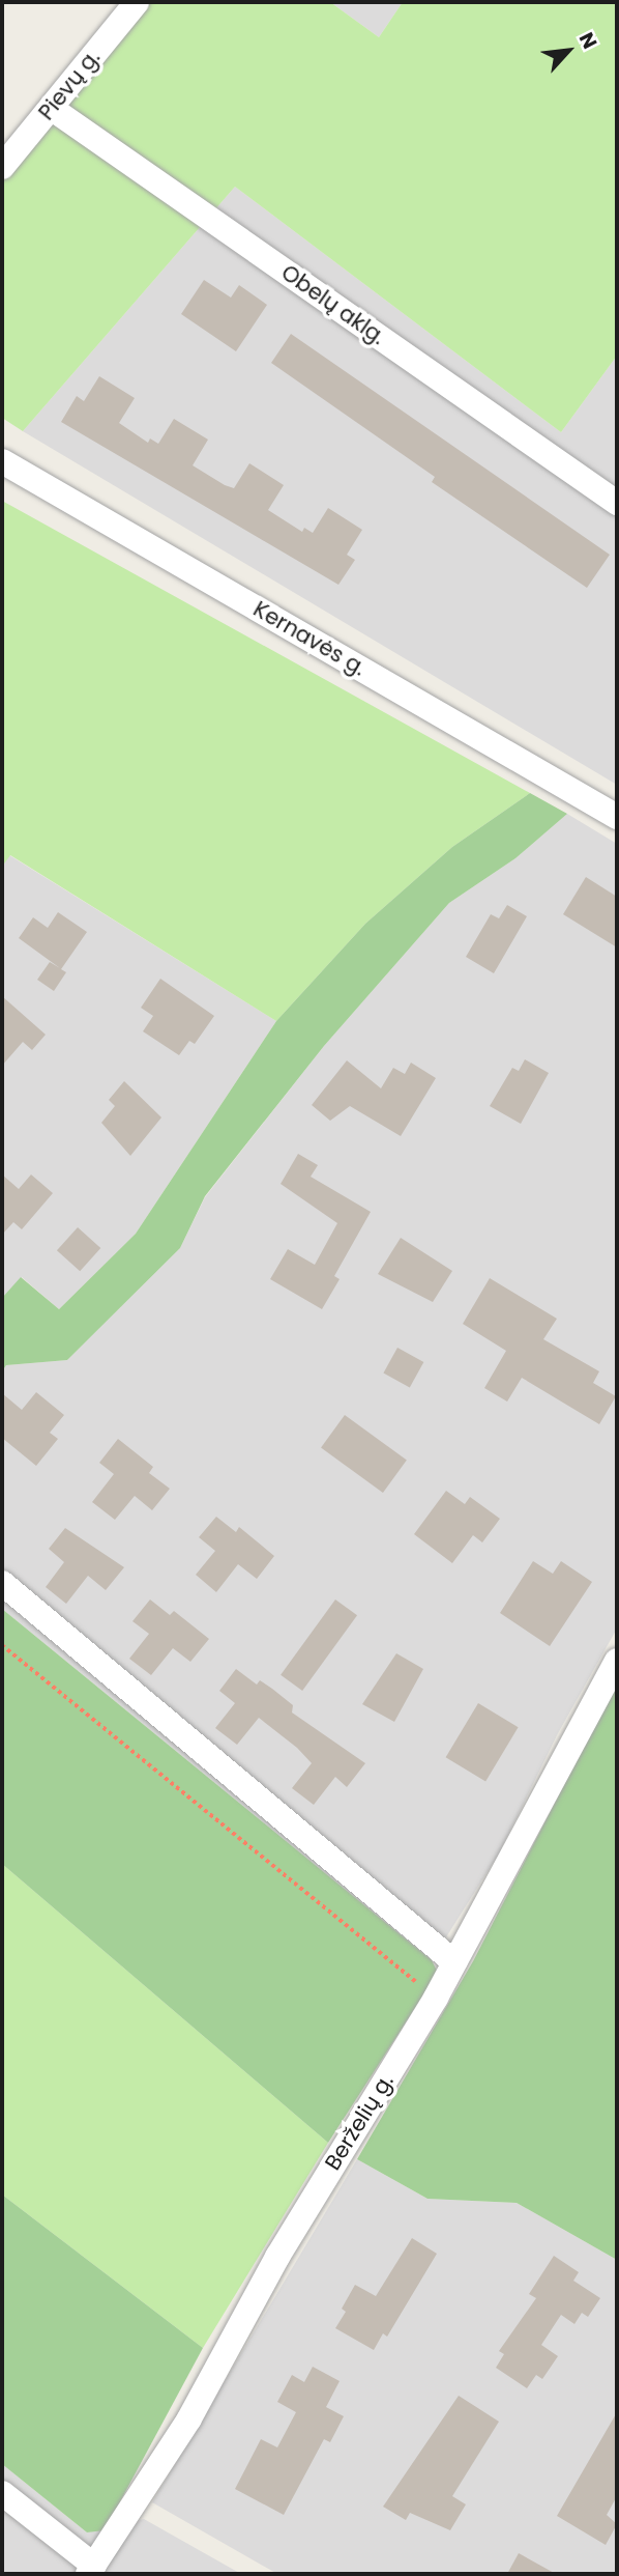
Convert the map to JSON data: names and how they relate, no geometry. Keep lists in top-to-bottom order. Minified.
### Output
{"streets":{"street":["Pievų g.","Obelų aklg.","Kernavės g.","Berželių g."]},"crossings":[["Pievų g.","Obelų aklg."]],"north":"top right"}
